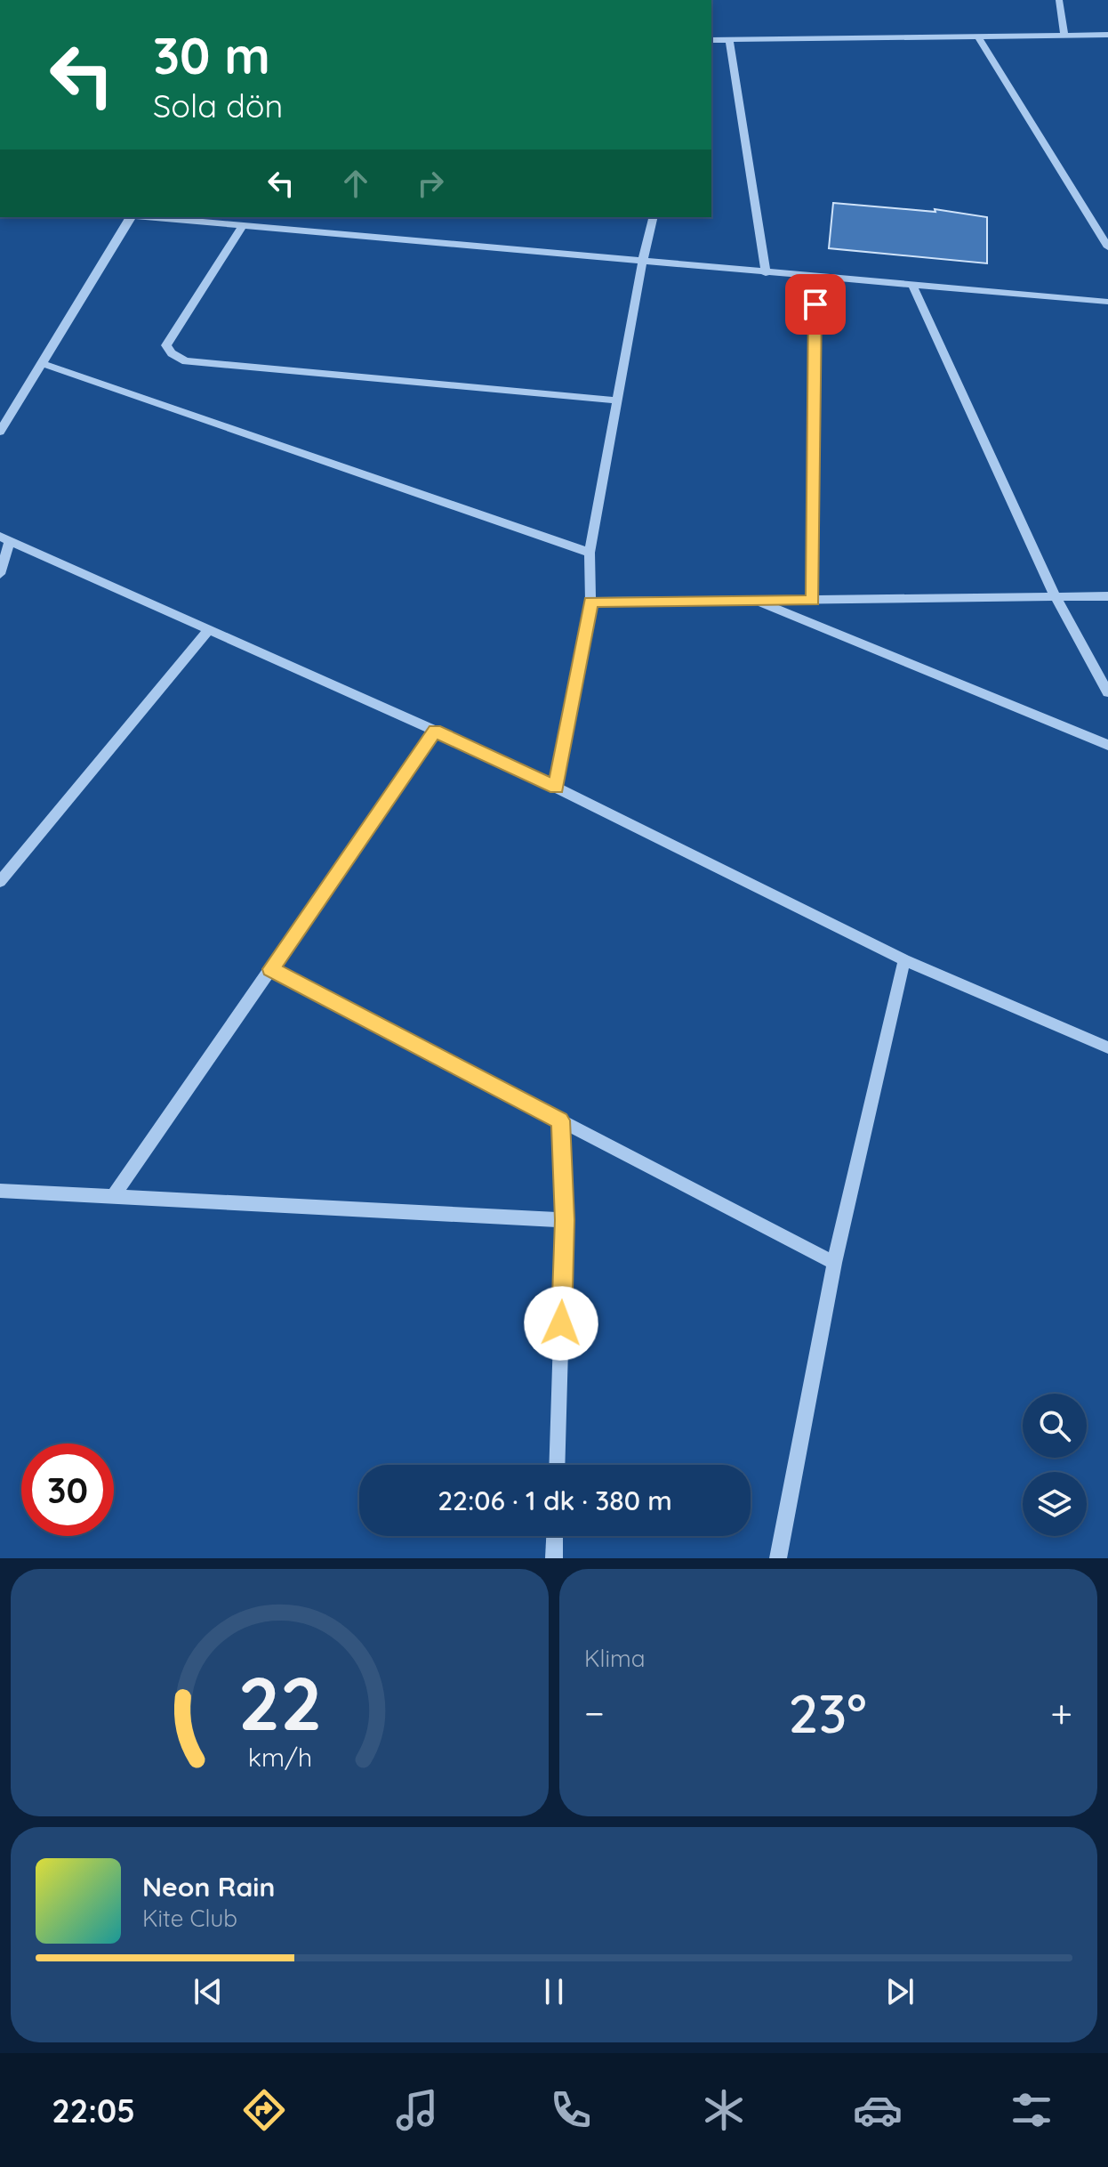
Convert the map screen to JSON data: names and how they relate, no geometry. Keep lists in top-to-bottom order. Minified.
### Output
{"page":{"turn":["30 m","Sola dön"],"limit":"30","trip":"22:06 · 1 dk · 380 m","tile":"Klima","heat":["−","23°","+"],"song":["Neon Rain","Kite Club"],"tabs":"22:05","gauge":["22","km/h"]}}
